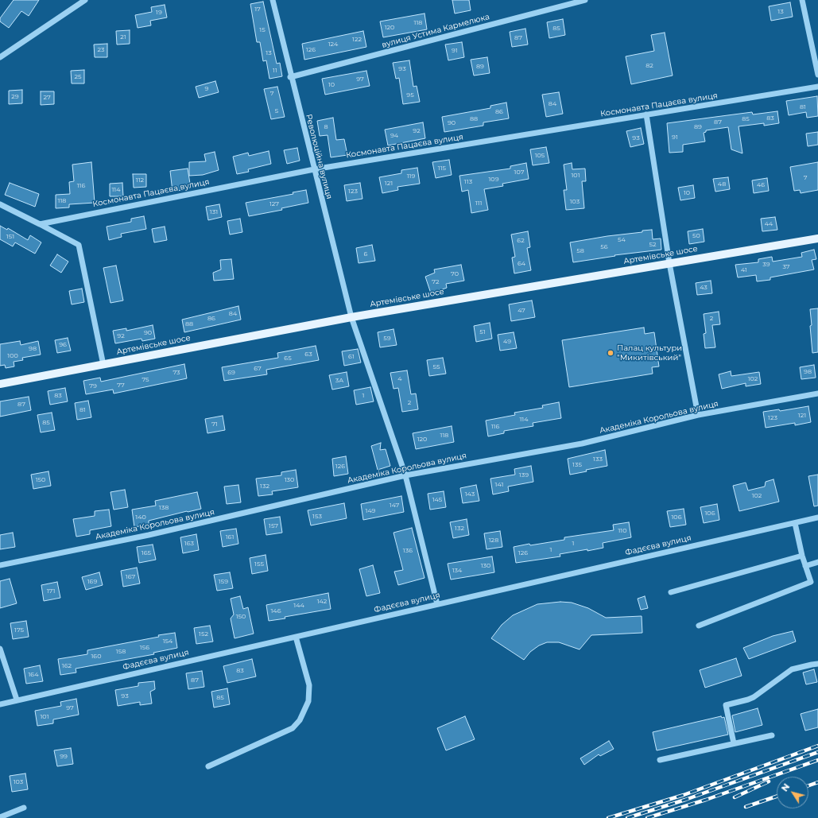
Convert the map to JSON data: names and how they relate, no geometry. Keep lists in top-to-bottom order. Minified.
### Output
{"streets":{"main road":["Артемівське шосе"],"street":["вулиця Устима Кармелюка","Космонавта Пацаєва вулиця","Революційна вулиця","Академіка Корольова вулиця","Фадєєва вулиця"]},"crossings":[["вулиця Устима Кармелюка","Революційна вулиця"],["Космонавта Пацаєва вулиця","Революційна вулиця"],["Революційна вулиця","Артемівське шосе"],["Революційна вулиця","Академіка Корольова вулиця"],["Революційна вулиця","Фадєєва вулиця"]],"places":["Палац культури \"Микитівський\""],"house_numbers":["17","13","19","118","120","85","15","21","87","122","124","23","126","91","13","82","89","93","11","25","97","10","9","7","95","29","27","84","81","5","86","83","88","85","87","90","8","89","92","94","91","93","105","115","107","101","119","7","109","112","113","121","48","46","116","114","123","10","118","103","111","127","131","44","50","151","54","62","52","56","58","6","64","39","37","41","70","72","43","47","84","86","2","88","51","90","92","59","49","96","98","63","100","61","65","55","67","98","73","69","4","102","75","3А","77","79","83","1","2","87","81","121","123","114","85","71","116","118","120","133","135","126","139","150","130","141","132","143","102","145","147","138","149","106","153","140","106","157","132","110","161","128","163","1","1","136","165","126","155","130","134","167","169","159","171","142","144","146","150","175","152","154","156","158","160","162","83","164","87","93","85","97","101","99","103"],"north":"top left"}
